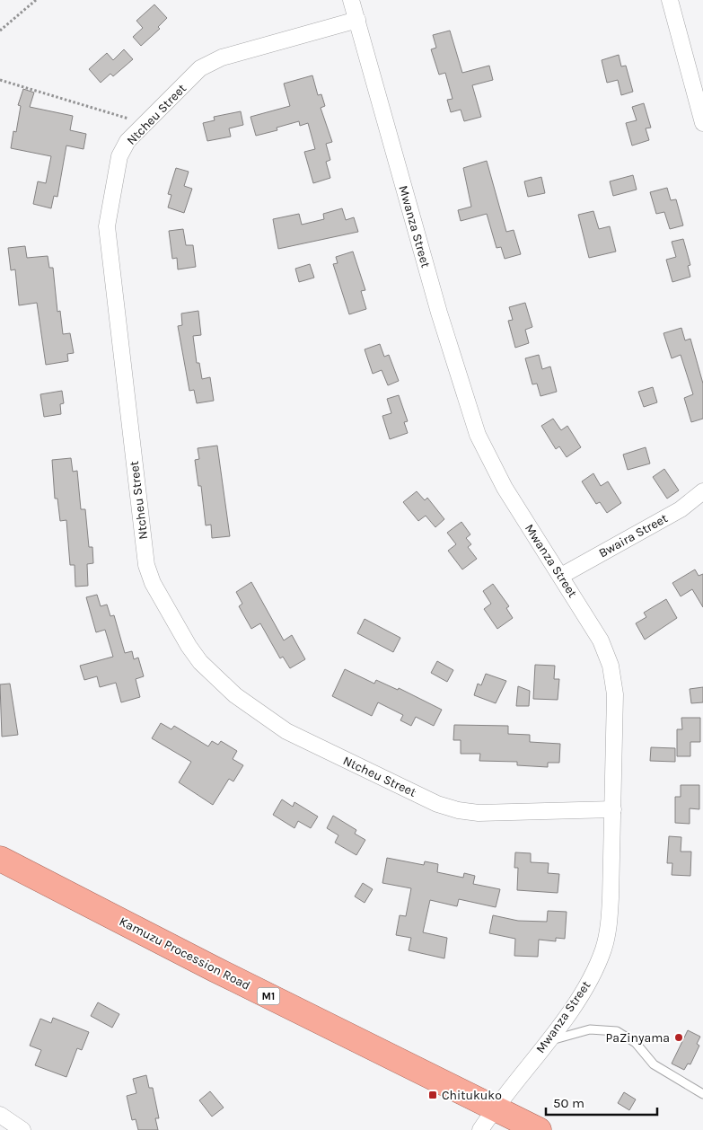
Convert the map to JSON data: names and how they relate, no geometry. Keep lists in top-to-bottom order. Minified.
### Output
{"streets":{"highway":["Kamuzu Procession Road","M1"],"street":["Ntcheu Street","Mwanza Street","Bwaira Street"]},"crossings":[["Ntcheu Street","Mwanza Street"],["Mwanza Street","Bwaira Street"],["Mwanza Street","Kamuzu Procession Road"]],"places":{"other":["PaZinyama"],"transit":["Chitukuko"]},"scale_bar":"50 m"}
